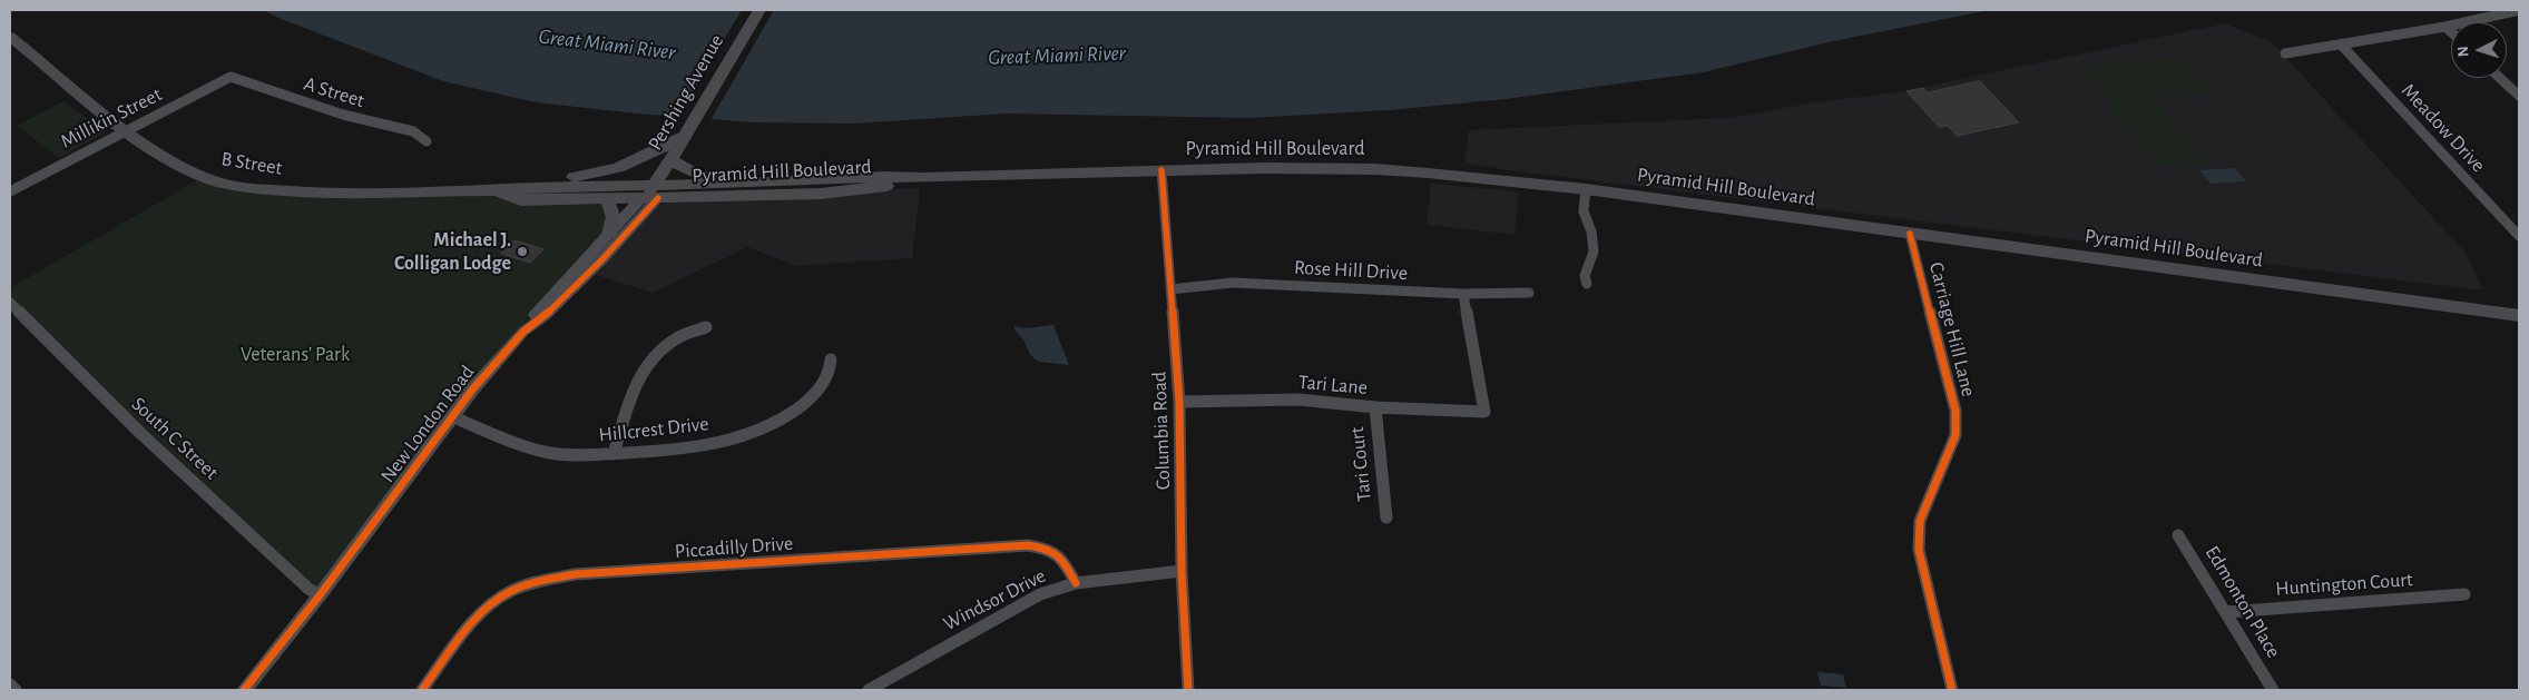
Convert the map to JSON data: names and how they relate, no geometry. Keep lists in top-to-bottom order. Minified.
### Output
{"streets":{"main road":["Pershing Avenue","Pyramid Hill Boulevard","B Street"],"street":["A Street","Millikin Street","Meadow Drive","Rose Hill Drive","Carriage Hill Lane","Tari Lane","New London Road","Hillcrest Drive","Columbia Road","South C Street","Tari Court","Piccadilly Drive","Huntington Court","Windsor Drive","Edmonton Place"]},"crossings":[["A Street","Millikin Street"],["Pershing Avenue","Pyramid Hill Boulevard"],["Pershing Avenue","B Street"],["Pershing Avenue","New London Road"],["Millikin Street","B Street"],["Pyramid Hill Boulevard","B Street"],["Pyramid Hill Boulevard","Carriage Hill Lane"],["Pyramid Hill Boulevard","New London Road"],["Pyramid Hill Boulevard","Columbia Road"],["B Street","New London Road"],["Rose Hill Drive","Tari Lane"],["Rose Hill Drive","Columbia Road"],["Tari Lane","Columbia Road"],["Tari Lane","Tari Court"],["New London Road","Hillcrest Drive"],["New London Road","South C Street"],["Columbia Road","Windsor Drive"],["Piccadilly Drive","Windsor Drive"],["Huntington Court","Edmonton Place"]],"water":["Great Miami River"],"parks":["Veterans’ Park"],"places":["Michael J. Colligan Lodge"],"north":"left"}
